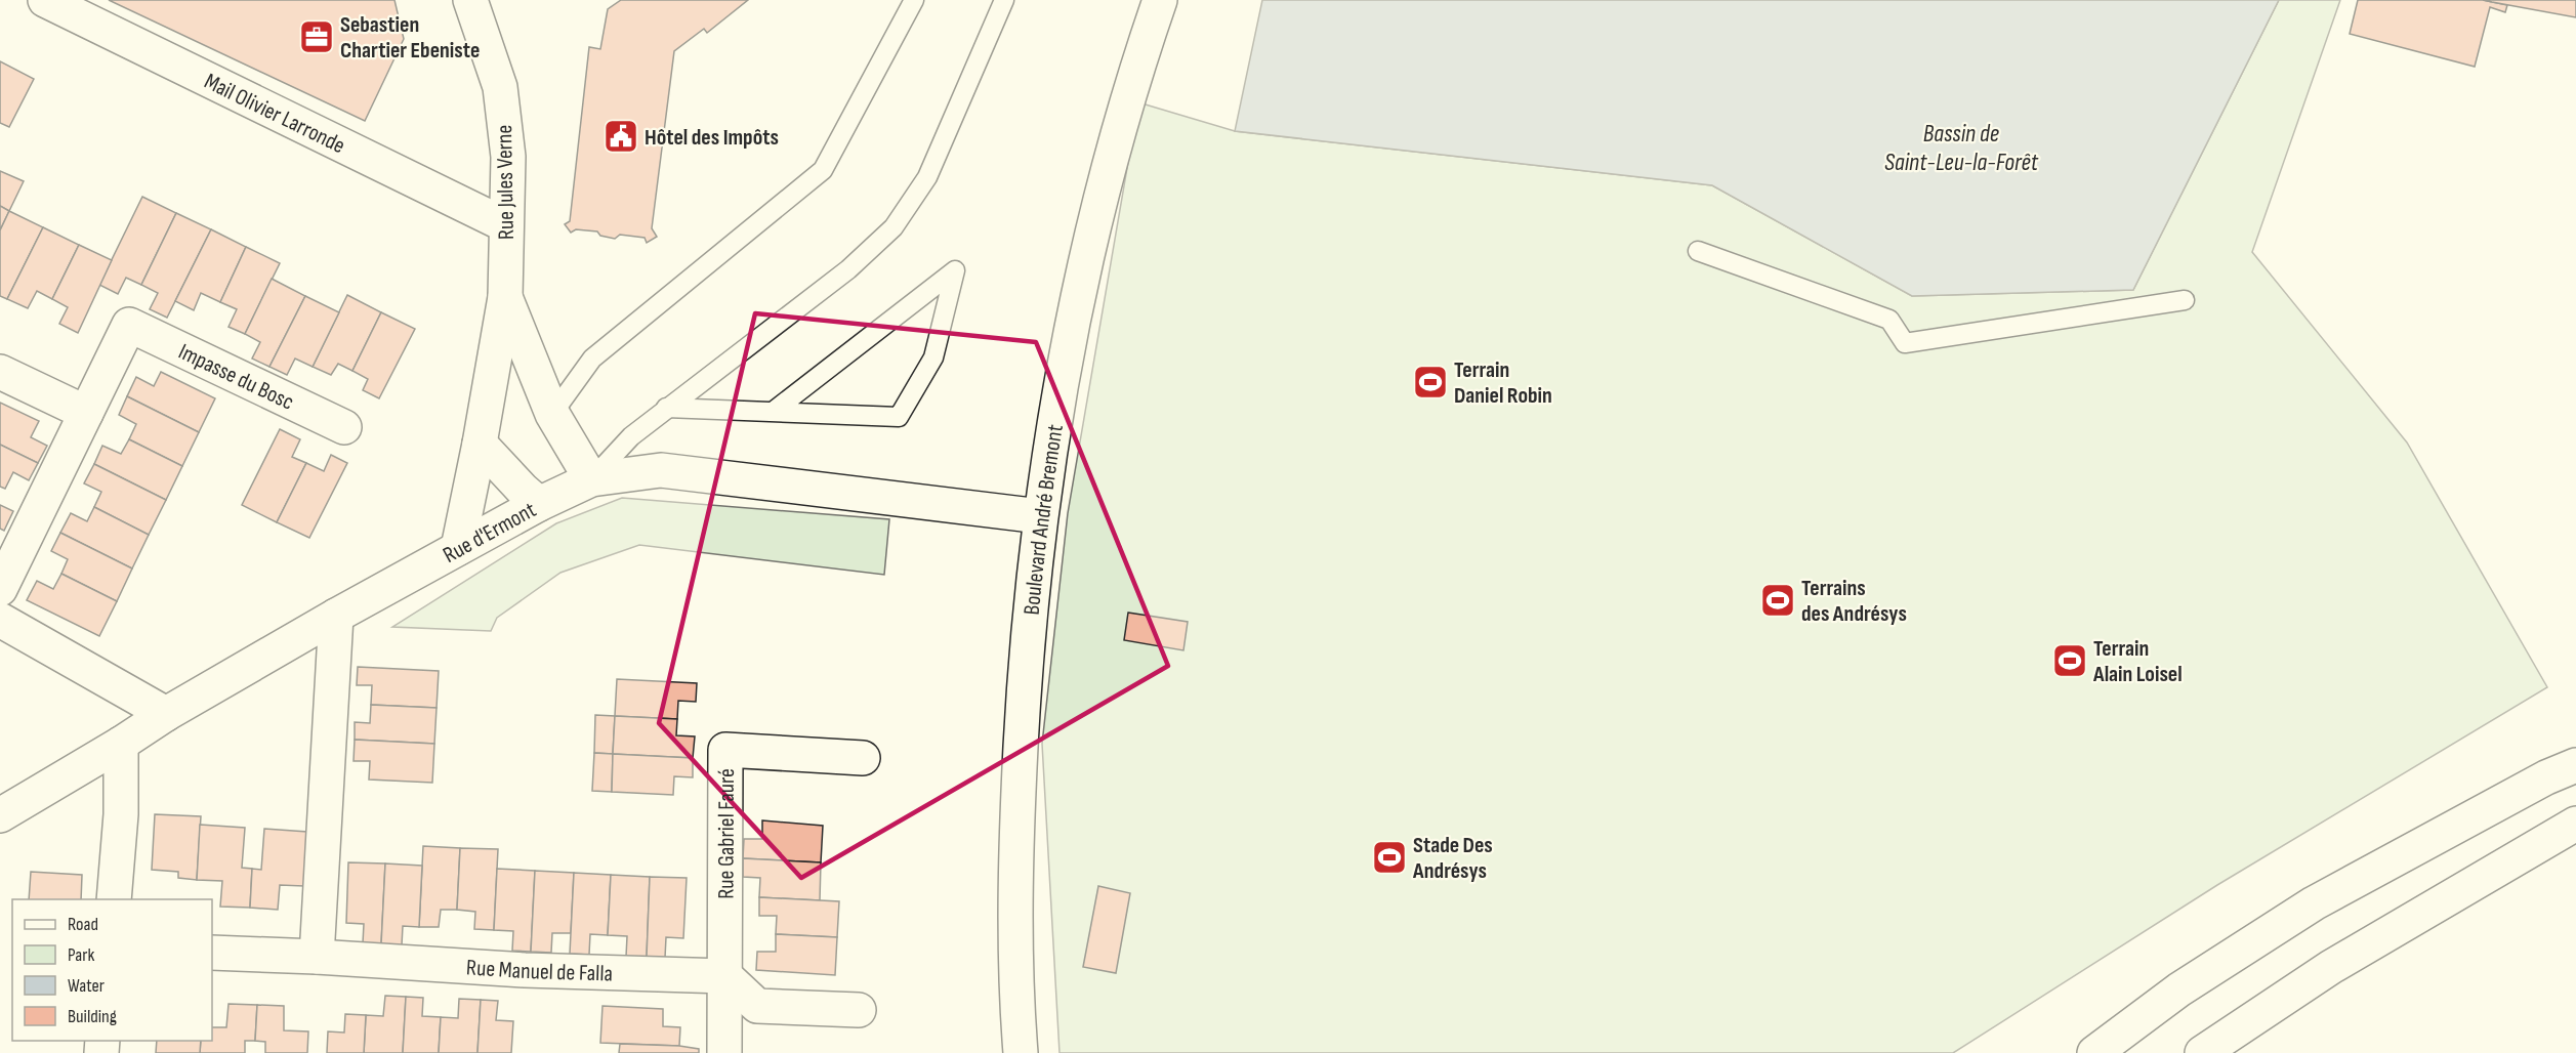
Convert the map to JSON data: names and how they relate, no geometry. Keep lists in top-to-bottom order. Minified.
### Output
{"streets":{"main road":["Mail Olivier Larronde","Rue Jules Verne","Impasse du Bosc","Boulevard André Bremont","Rue d'Ermont","Rue Gabriel Fauré","Rue Manuel de Falla"]},"crossings":[["Mail Olivier Larronde","Rue Jules Verne"],["Rue Jules Verne","Rue d'Ermont"],["Boulevard André Bremont","Rue d'Ermont"],["Rue Gabriel Fauré","Rue Manuel de Falla"]],"water":["Bassin de Saint-Leu-la-Forêt"],"places":{"office":["Sebastien Chartier Ebeniste"],"public building":["Hôtel des Impôts"],"sports":["Terrain Daniel Robin","Terrains des Andrésys","Terrain Alain Loisel","Stade Des Andrésys"]},"legend":["Road","Park","Water","Building"]}
